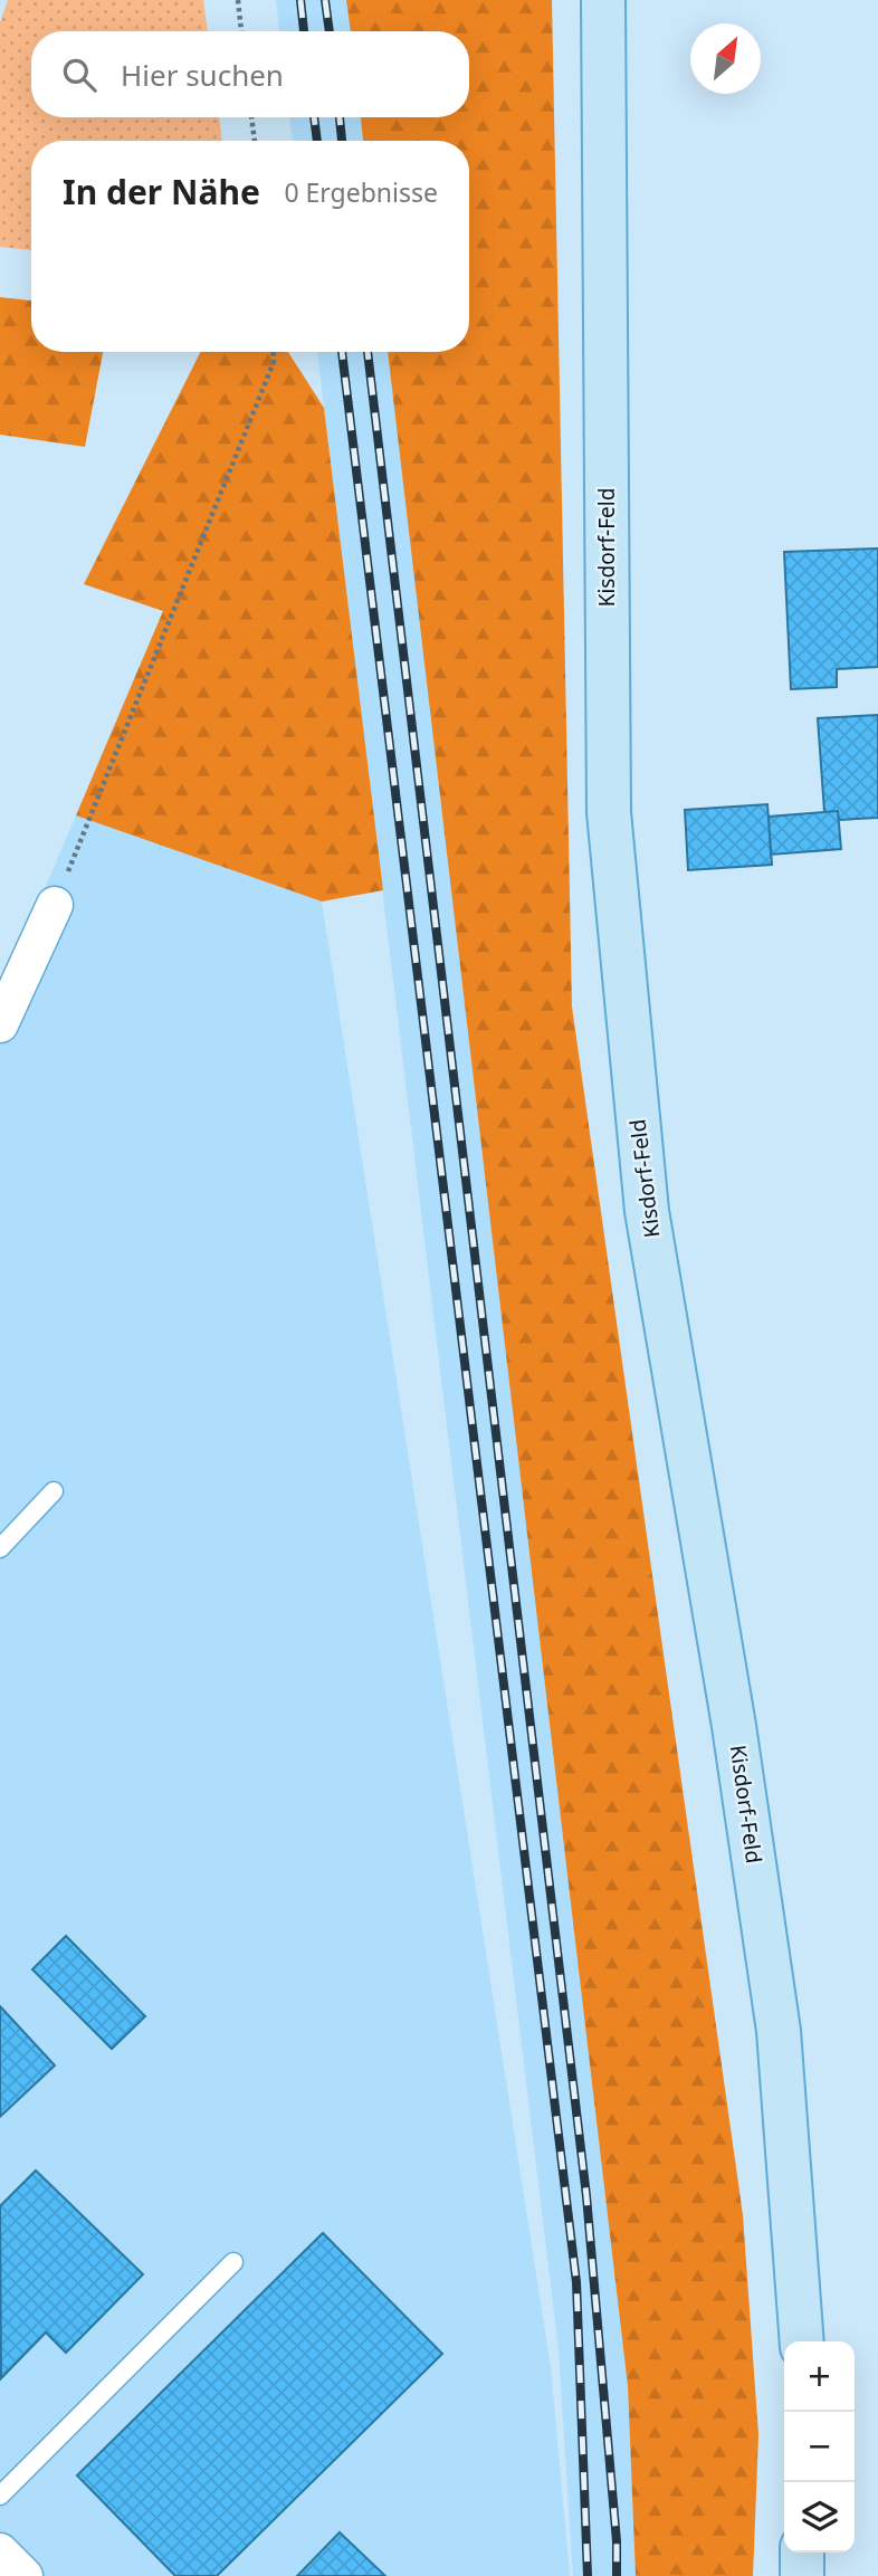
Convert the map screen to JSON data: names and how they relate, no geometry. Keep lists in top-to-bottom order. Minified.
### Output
{"streets":{"main road":["Kisdorf-Feld"]},"north":"top right","page":{"search":"Hier suchen","heading":["In der Nähe","0 Ergebnisse"],"map_buttons":["+","−"]}}
